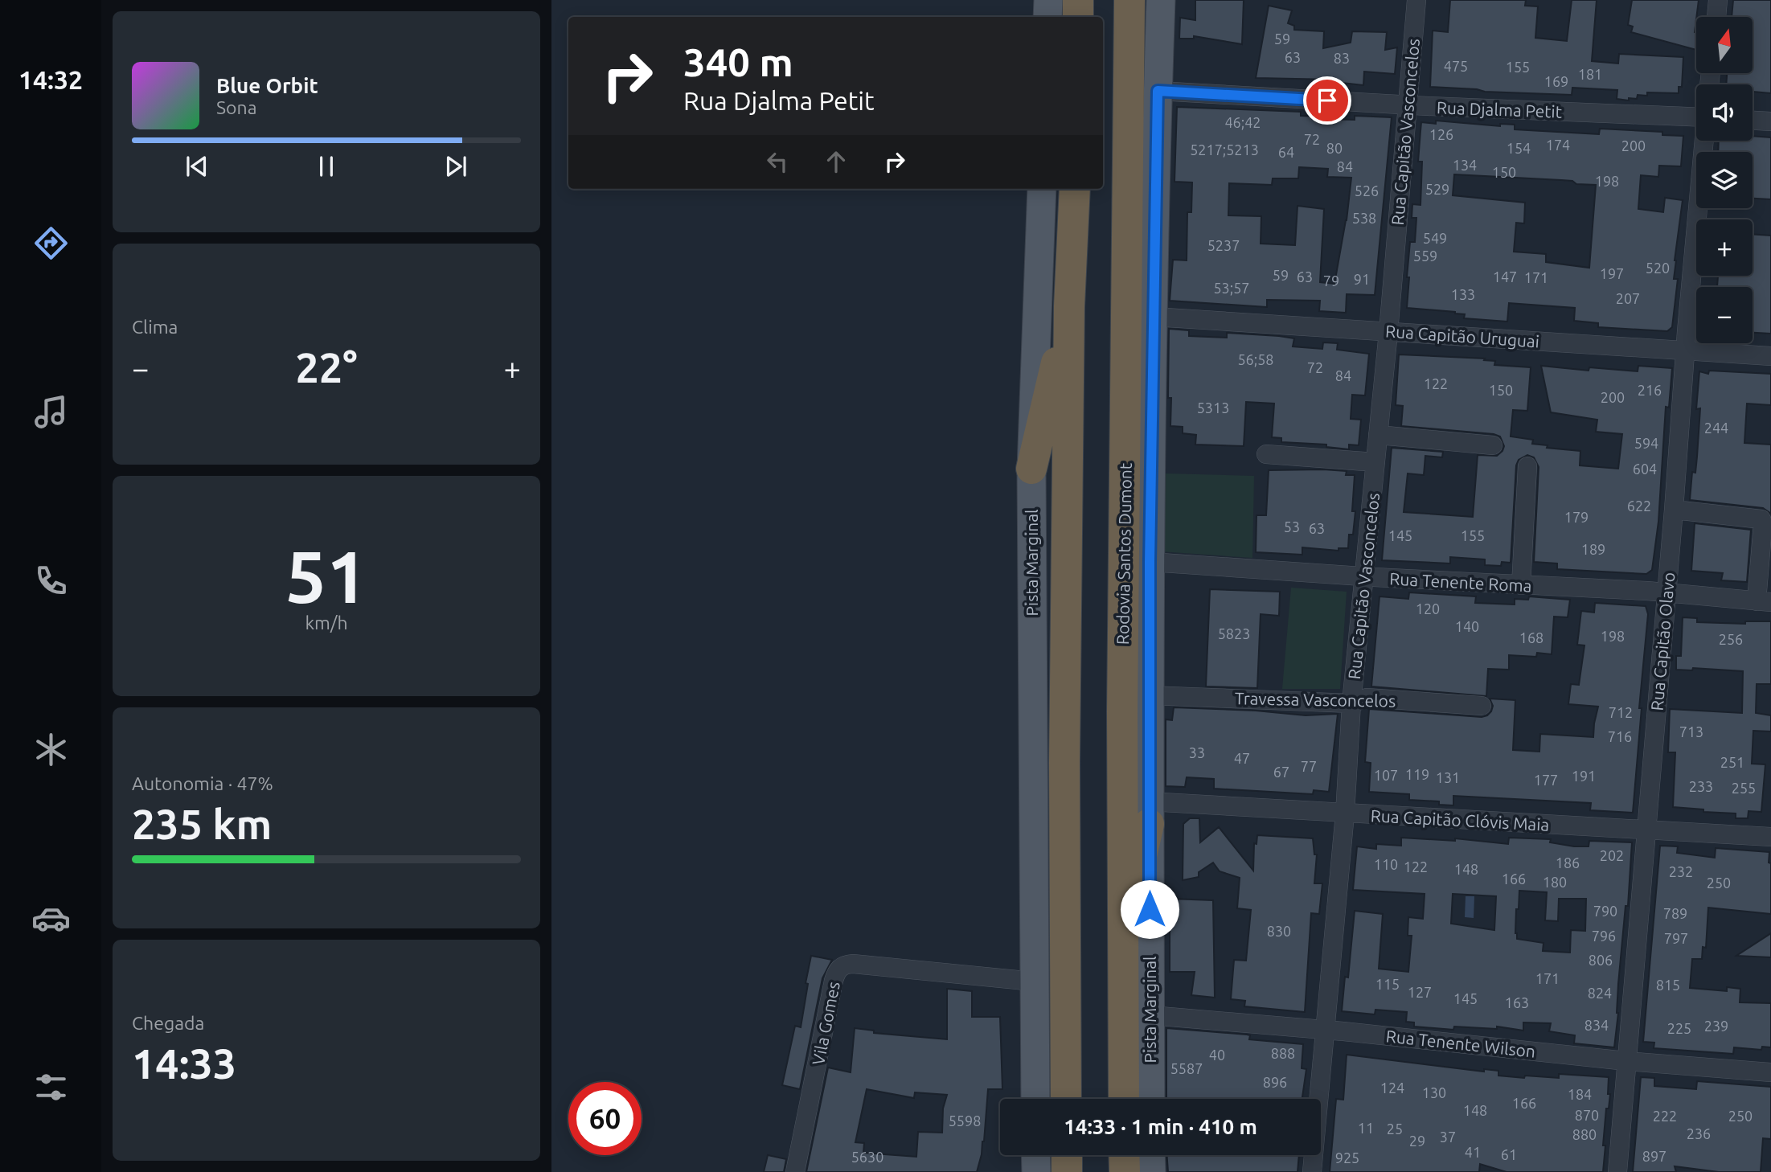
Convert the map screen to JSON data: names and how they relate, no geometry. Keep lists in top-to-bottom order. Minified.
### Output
{"streets":{"highway":["Rodovia Santos Dumont"],"main road":["Pista Marginal"],"street":["Rua Djalma Petit","Rua Capitão Vasconcelos","Rua Capitão Uruguai","Rua Tenente Roma","Rua Capitão Olavo","Travessa Vasconcelos","Rua Capitão Clóvis Maia","Vila Gomes","Rua Tenente Wilson"]},"crossings":[["Rua Djalma Petit","Rua Capitão Vasconcelos"],["Rua Djalma Petit","Pista Marginal"],["Rua Capitão Vasconcelos","Rua Capitão Uruguai"],["Rua Capitão Vasconcelos","Rua Tenente Roma"],["Rua Capitão Vasconcelos","Travessa Vasconcelos"],["Rua Capitão Vasconcelos","Rua Capitão Clóvis Maia"],["Rua Capitão Vasconcelos","Rua Tenente Wilson"],["Rua Capitão Uruguai","Pista Marginal"],["Rua Capitão Uruguai","Rua Capitão Olavo"],["Pista Marginal","Rua Tenente Roma"],["Pista Marginal","Travessa Vasconcelos"],["Pista Marginal","Rua Capitão Clóvis Maia"],["Pista Marginal","Vila Gomes"],["Pista Marginal","Rua Tenente Wilson"],["Rua Tenente Roma","Rua Capitão Olavo"],["Rua Capitão Olavo","Rua Capitão Clóvis Maia"],["Rua Capitão Olavo","Rua Tenente Wilson"]],"house_numbers":["59","63","83","475","155","181","169","46;42","126","72","174","200","80","154","5217;5213","64","134","84","150","198","529","526","538","549","5237","559","520","197","59","63","147","171","91","79","53;57","133","207","56;58","72","84","122","150","216","200","5313","244","594","604","622","179","53","63","145","155","189","120","140","5823","198","168","256","712","713","716","33","47","251","77","67","119","107","191","131","177","233","255","202","186","110","122","148","232","166","180","250","790","789","830","796","797","806","171","115","815","127","824","145","163","834","239","225","888","40","5587","896","124","130","184","166","148","870","222","250","5598","11","25","236","880","37","29","41","61","897","5630","925"],"north":"top","page":{"tabs":"14:32","map_buttons":["+","−"],"turn":["340 m","Rua Djalma Petit"],"song":["Blue Orbit","Sona"],"tile":["Clima",["51","km/h"],["Autonomia · 47%","235 km"],["Chegada","14:33"]],"heat":["−","22°","+"],"limit":"60","trip":"14:33 · 1 min · 410 m"}}
